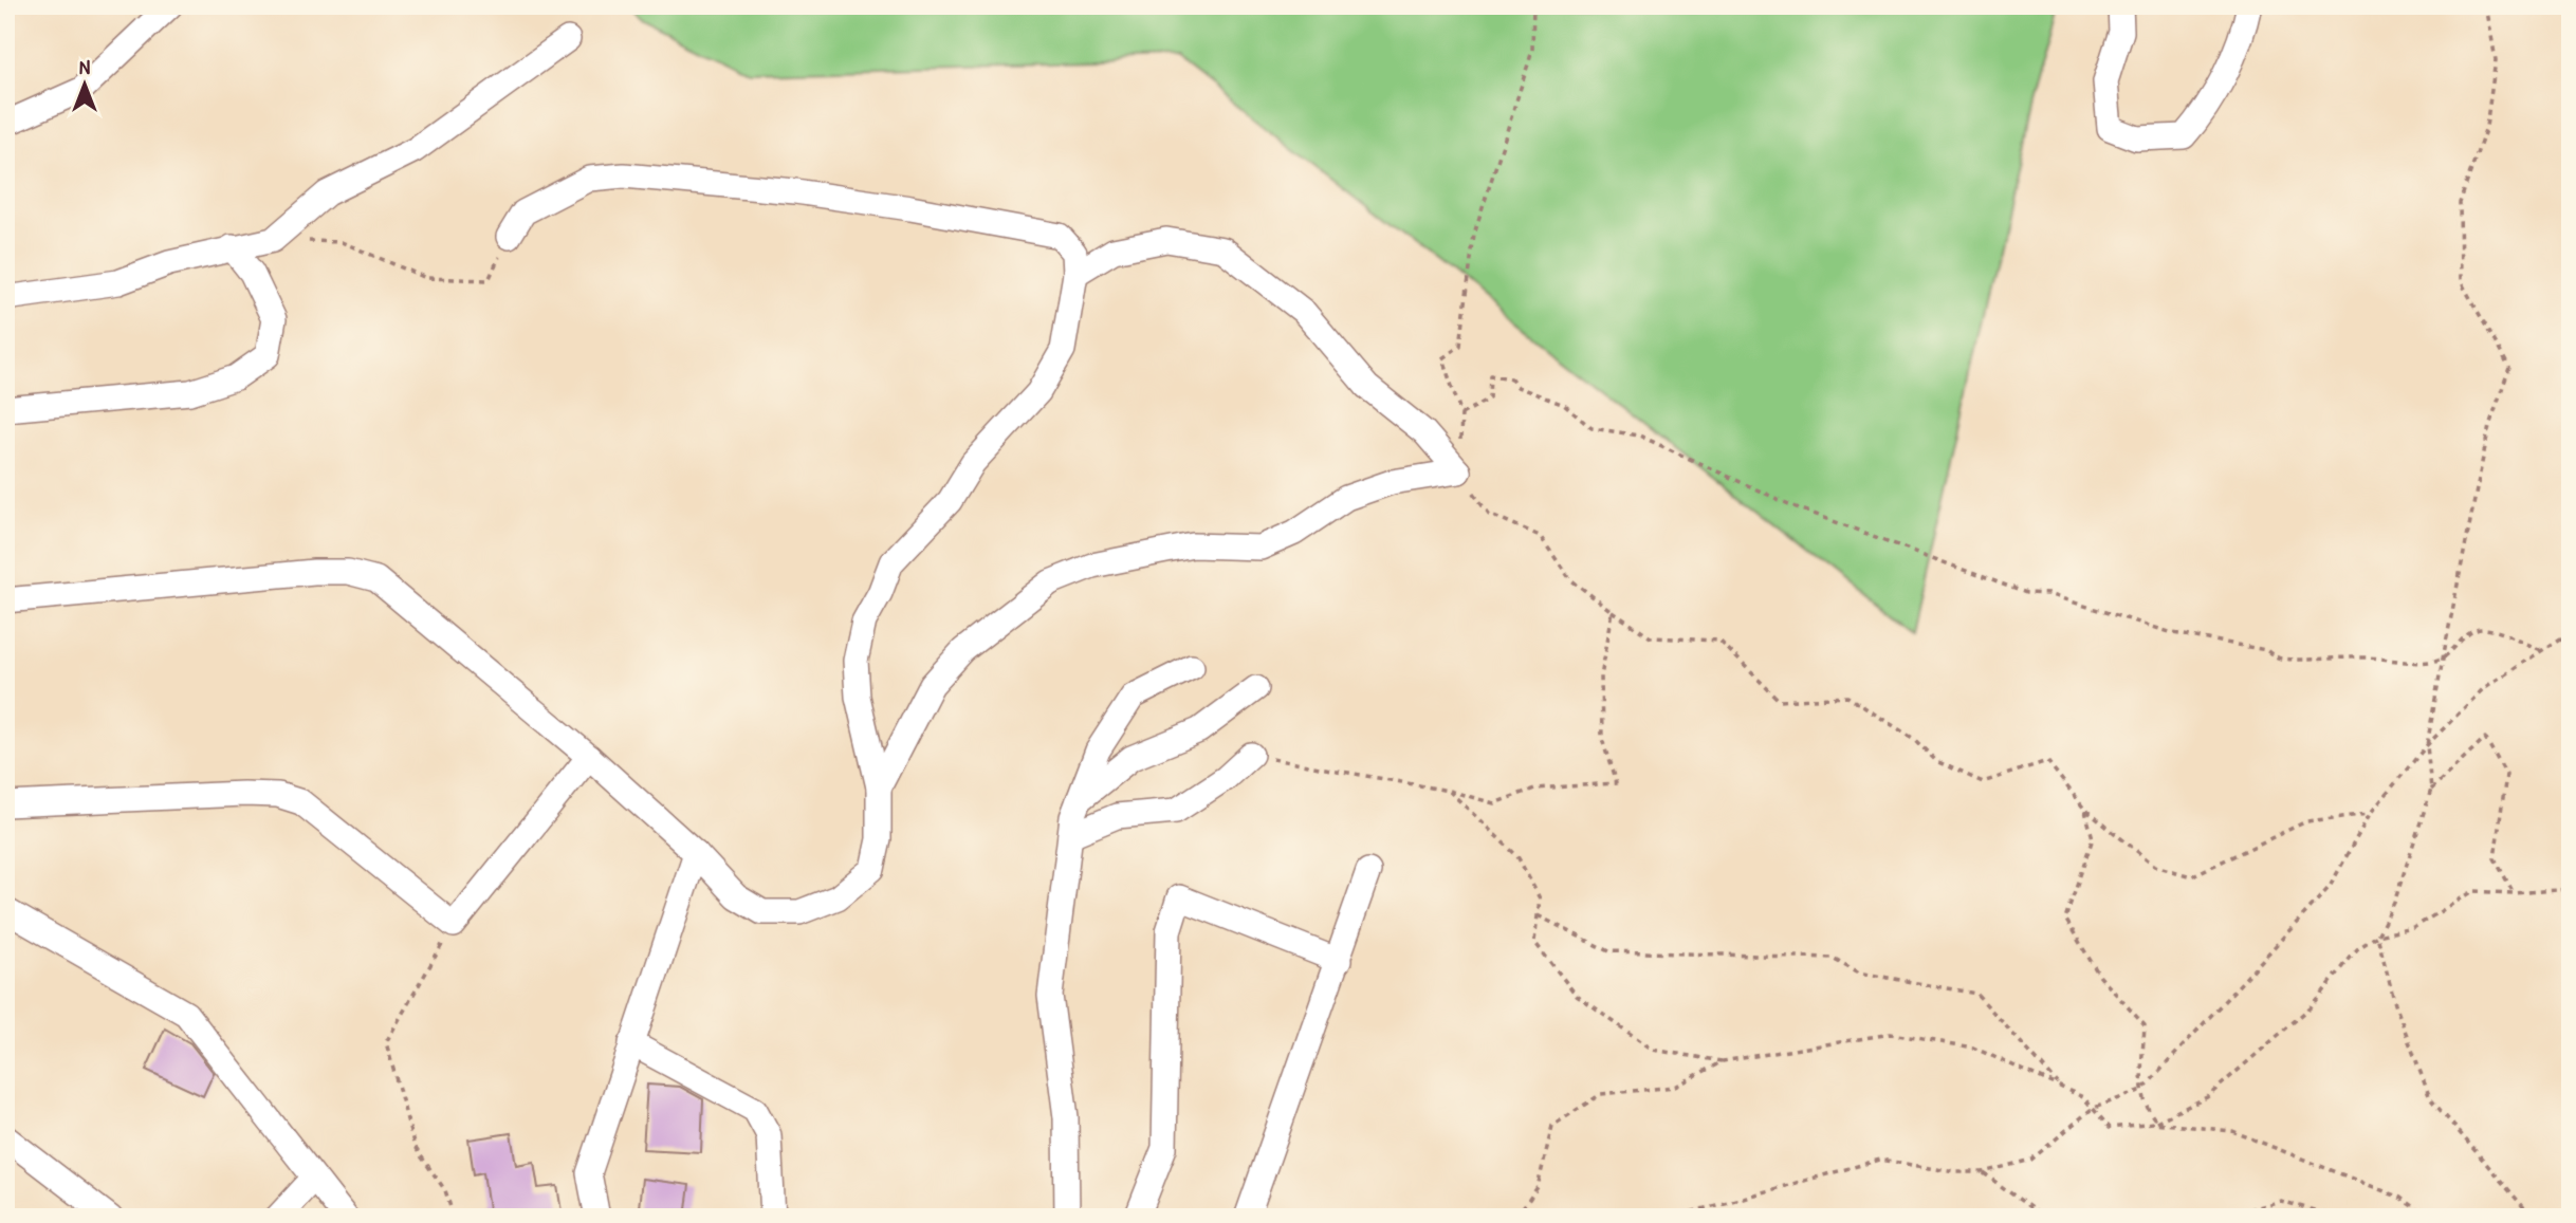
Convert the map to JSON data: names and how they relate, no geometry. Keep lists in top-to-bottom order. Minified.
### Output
{"north":"top"}
